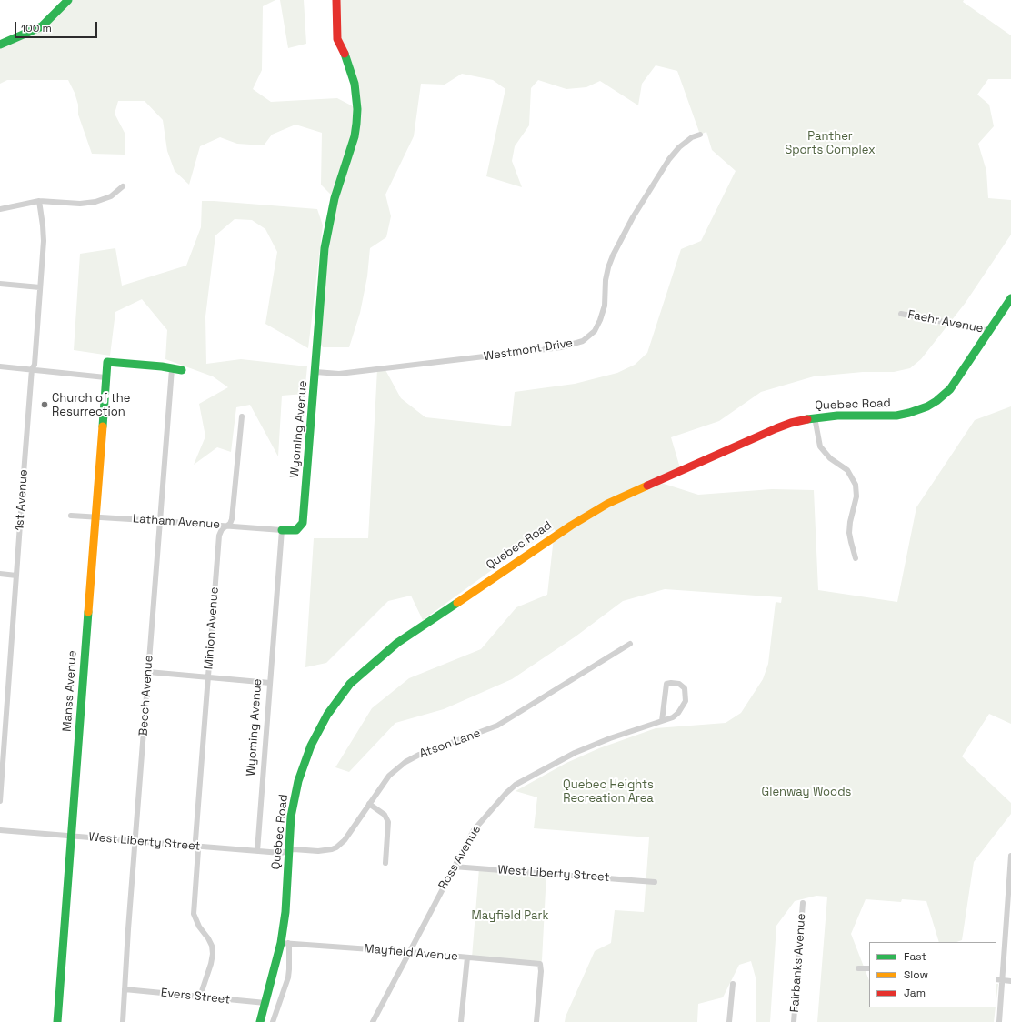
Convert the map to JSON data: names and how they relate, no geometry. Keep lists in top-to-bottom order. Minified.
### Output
{"streets":{"street":["Faehr Avenue","Westmont Drive","Quebec Road","Wyoming Avenue","1st Avenue","Latham Avenue","Minion Avenue","Manss Avenue","Beech Avenue","Atson Lane","West Liberty Street","Ross Avenue","Mayfield Avenue","Fairbanks Avenue","Evers Street"]},"crossings":[["Faehr Avenue","Quebec Road"],["Westmont Drive","Wyoming Avenue"],["Quebec Road","Atson Lane"],["Quebec Road","West Liberty Street"],["Quebec Road","Mayfield Avenue"],["Quebec Road","Evers Street"],["Wyoming Avenue","Latham Avenue"],["Wyoming Avenue","West Liberty Street"],["Latham Avenue","Minion Avenue"],["Latham Avenue","Manss Avenue"],["Latham Avenue","Beech Avenue"],["Minion Avenue","West Liberty Street"],["Minion Avenue","Evers Street"],["Manss Avenue","Beech Avenue"],["Manss Avenue","West Liberty Street"],["Beech Avenue","West Liberty Street"],["Beech Avenue","Evers Street"],["Atson Lane","West Liberty Street"],["West Liberty Street","Ross Avenue"],["Ross Avenue","Mayfield Avenue"]],"parks":["Panther Sports Complex","Quebec Heights Recreation Area","Glenway Woods","Mayfield Park"],"places":["Church of the Resurrection"],"legend":["Fast","Slow","Jam"],"scale_bar":"100 m"}
